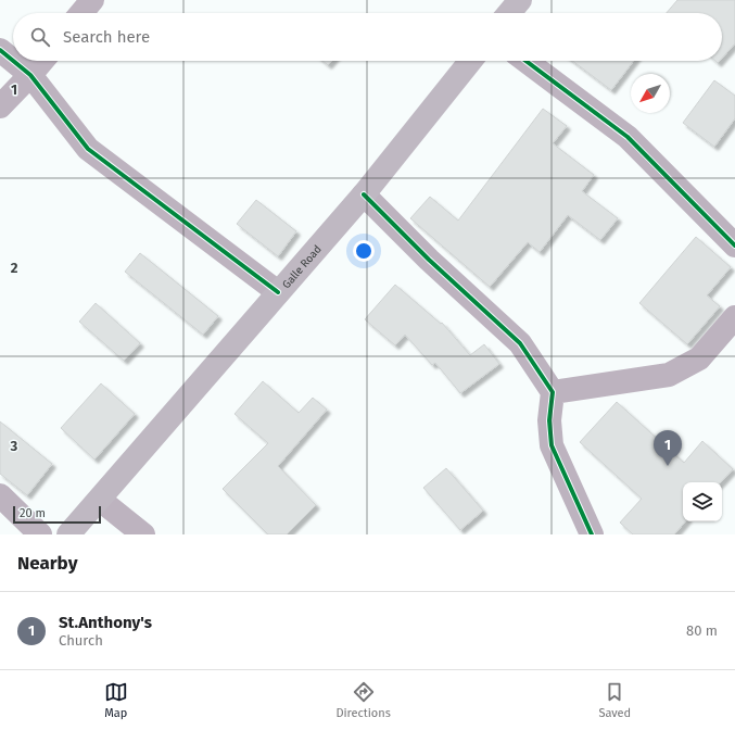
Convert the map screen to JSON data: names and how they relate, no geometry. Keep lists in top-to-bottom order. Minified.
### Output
{"streets":{"highway":["Galle Road"]},"scale_bar":"20 m","north":"bottom left","page":{"search":"Search here","pins":"1","scale":"20 m","heading":"Nearby","list":[{"mark":"1","name":"St.Anthony's","note":"Church","value":"80 m"}],"nav":["Map","Directions","Saved"]},"grid":{"rows":["1","2","3"]}}
